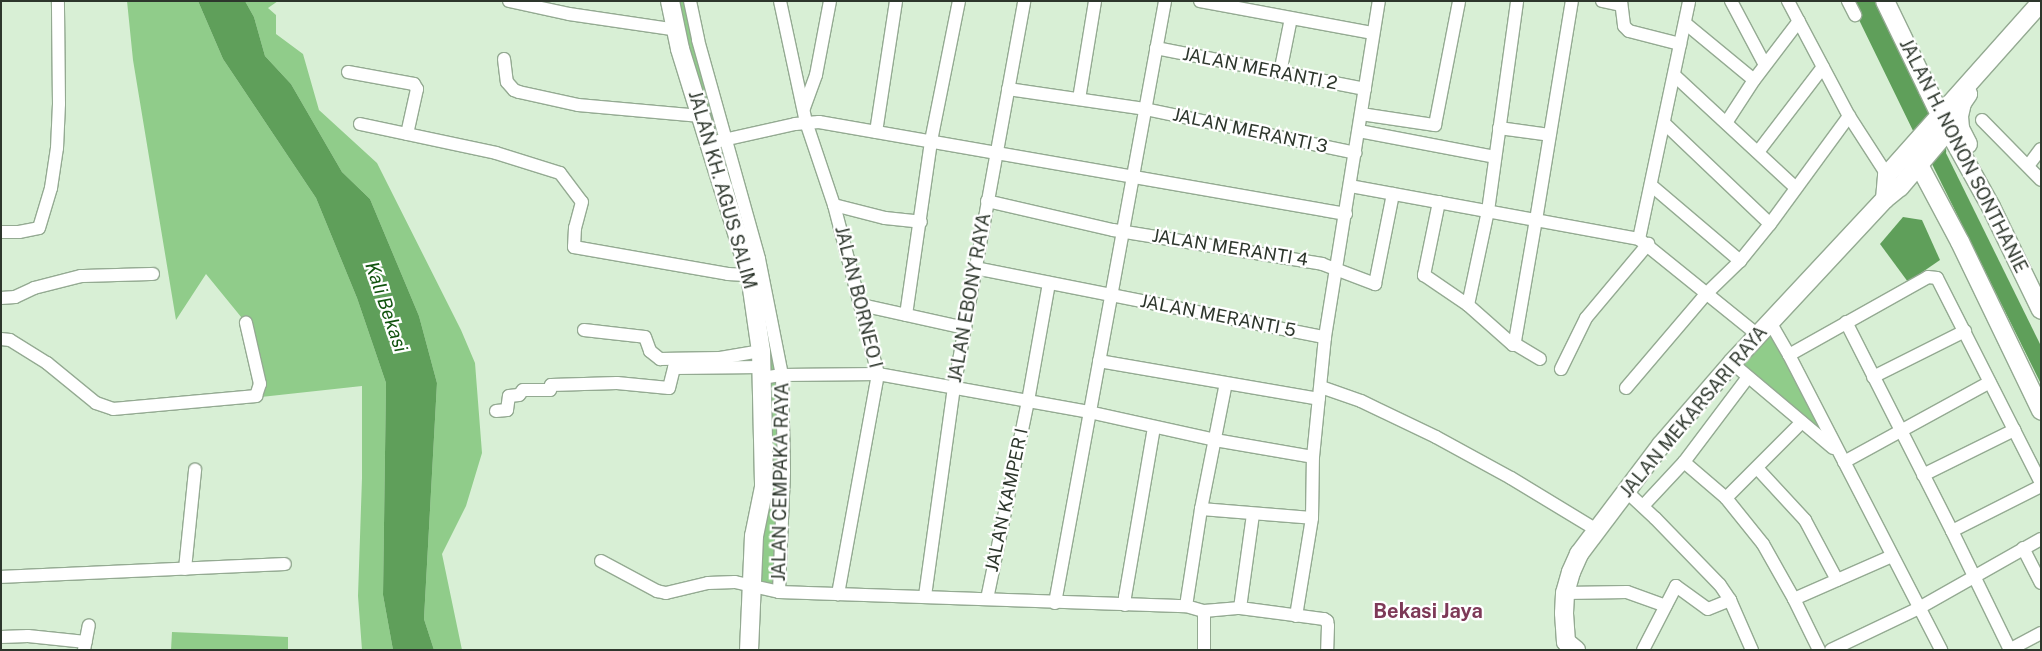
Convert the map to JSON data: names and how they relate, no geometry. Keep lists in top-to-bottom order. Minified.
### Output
{"streets":{"street":["JALAN MERANTI 2","JALAN MERANTI 3","JALAN H. NONON SONTHANIE","JALAN KH. AGUS SALIM","JALAN MERANTI 4","JALAN BORNEO I","JALAN EBONY RAYA","JALAN MERANTI 5","JALAN MEKARSARI RAYA","JALAN CEMPAKA RAYA","JALAN KAMPER I"]},"crossings":[["JALAN MERANTI 3","JALAN EBONY RAYA"],["JALAN H. NONON SONTHANIE","JALAN MEKARSARI RAYA"],["JALAN MERANTI 4","JALAN EBONY RAYA"],["JALAN EBONY RAYA","JALAN MERANTI 5"],["JALAN MERANTI 5","JALAN KAMPER I"]],"districts":["Bekasi Jaya"],"water":["Kali Bekasi"]}
